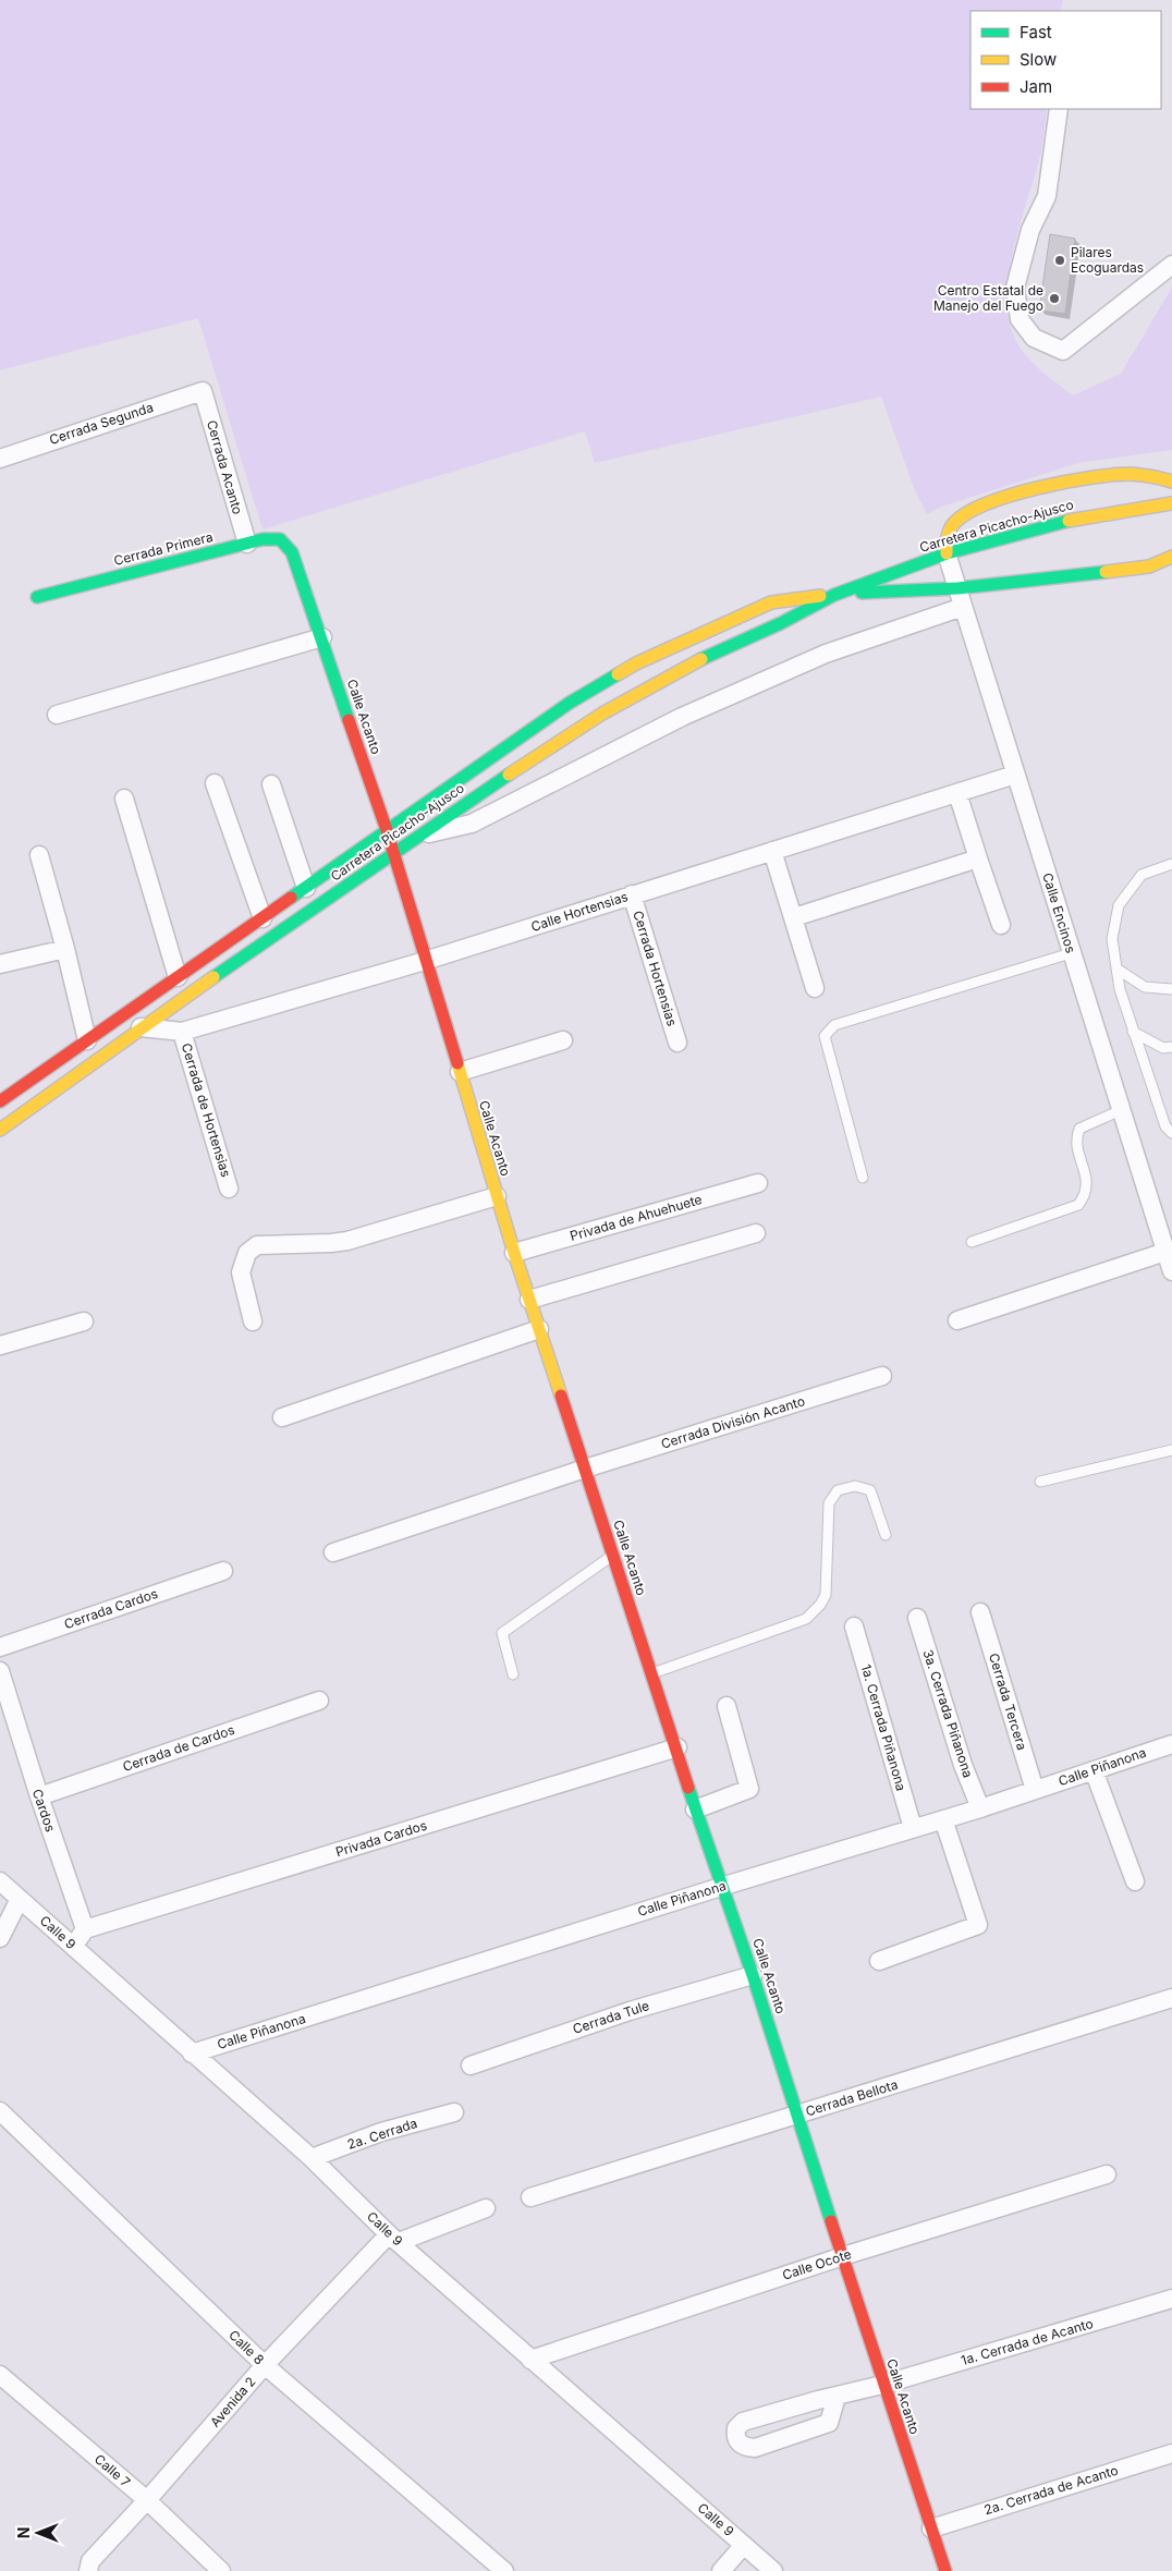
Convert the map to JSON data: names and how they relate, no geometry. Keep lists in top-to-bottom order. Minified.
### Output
{"streets":{"main road":["Carretera Picacho-Ajusco","Cerrada Primera","Calle Acanto"],"street":["Cerrada Segunda","Cerrada Acanto","Calle Hortensias","Calle Encinos","Cerrada Hortensias","Cerrada de Hortensias","Privada de Ahuehuete","Cerrada División Acanto","Cerrada Cardos","Cerrada Tercera","3a. Cerrada Piñanona","1a. Cerrada Piñanona","Cerrada de Cardos","Calle Piñanona","Cardos","Privada Cardos","Calle 9","Cerrada Tule","Cerrada Bellota","2a. Cerrada","Calle Ocote","1a. Cerrada de Acanto","Calle 8","Avenida 2","Calle 7","2a. Cerrada de Acanto"]},"crossings":[["Cerrada Segunda","Cerrada Acanto"],["Cerrada Acanto","Cerrada Primera"],["Carretera Picacho-Ajusco","Calle Acanto"],["Carretera Picacho-Ajusco","Calle Hortensias"],["Carretera Picacho-Ajusco","Calle Encinos"],["Cerrada Primera","Calle Acanto"],["Calle Acanto","Calle Hortensias"],["Calle Acanto","Privada de Ahuehuete"],["Calle Acanto","Cerrada División Acanto"],["Calle Acanto","Calle Piñanona"],["Calle Acanto","Privada Cardos"],["Calle Acanto","Cerrada Tule"],["Calle Acanto","Cerrada Bellota"],["Calle Acanto","Calle Ocote"],["Calle Acanto","1a. Cerrada de Acanto"],["Calle Acanto","2a. Cerrada de Acanto"],["Calle Hortensias","Calle Encinos"],["Calle Hortensias","Cerrada Hortensias"],["Calle Hortensias","Cerrada de Hortensias"],["Cerrada Tercera","Calle Piñanona"],["3a. Cerrada Piñanona","Calle Piñanona"],["1a. Cerrada Piñanona","Calle Piñanona"],["Cerrada de Cardos","Cardos"],["Calle Piñanona","Calle 9"],["Cardos","Privada Cardos"],["Calle 9","2a. Cerrada"],["Calle 9","Calle Ocote"],["Calle 9","Avenida 2"],["Calle 8","Avenida 2"],["Avenida 2","Calle 7"]],"places":["Pilares Ecoguardas","Centro Estatal de Manejo del Fuego"],"legend":["Fast","Slow","Jam"],"north":"left"}
